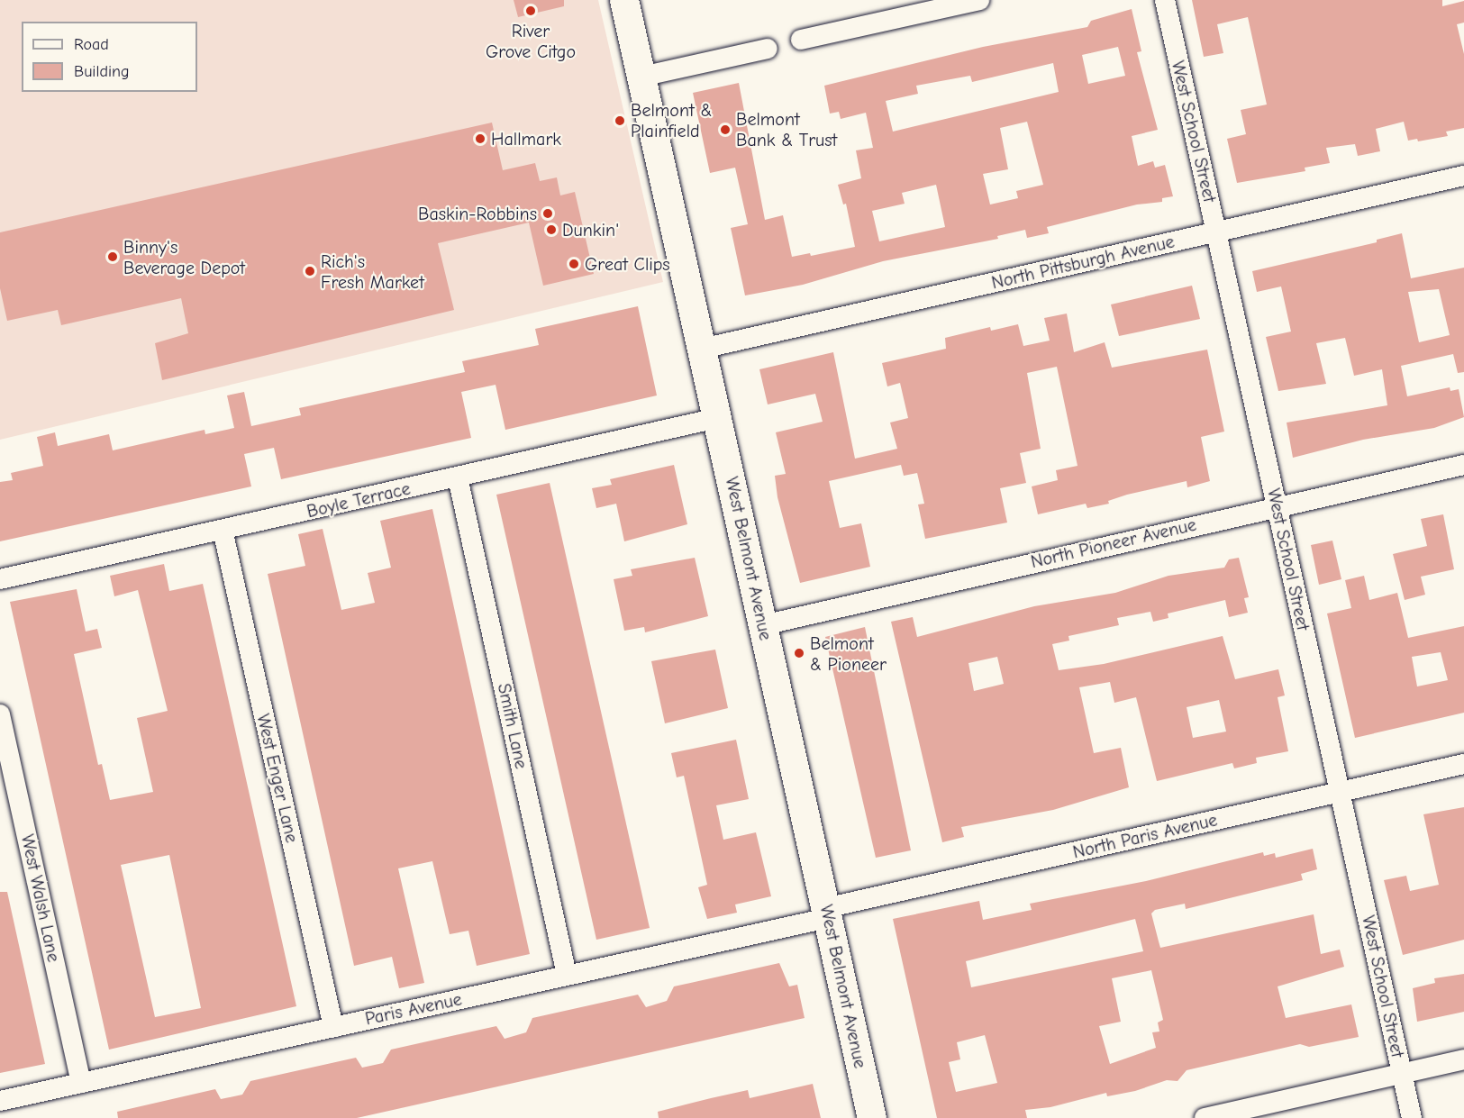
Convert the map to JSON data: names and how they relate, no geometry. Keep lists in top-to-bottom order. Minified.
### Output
{"streets":{"main road":["West Belmont Avenue"],"street":["West School Street","North Pittsburgh Avenue","Boyle Terrace","North Pioneer Avenue","Smith Lane","West Enger Lane","North Paris Avenue","West Walsh Lane","Paris Avenue"]},"crossings":[["West School Street","North Pittsburgh Avenue"],["West School Street","North Pioneer Avenue"],["West School Street","North Paris Avenue"],["North Pittsburgh Avenue","West Belmont Avenue"],["Boyle Terrace","West Belmont Avenue"],["Boyle Terrace","Smith Lane"],["Boyle Terrace","West Enger Lane"],["North Pioneer Avenue","West Belmont Avenue"],["West Belmont Avenue","North Paris Avenue"],["West Belmont Avenue","Paris Avenue"],["Smith Lane","Paris Avenue"],["West Enger Lane","Paris Avenue"],["North Paris Avenue","Paris Avenue"],["West Walsh Lane","Paris Avenue"]],"places":["River Grove Citgo","Belmont & Plainfield","Belmont Bank & Trust","Hallmark","Baskin-Robbins","Dunkin'","Binny's Beverage Depot","Great Clips","Rich's Fresh Market","Belmont & Pioneer"],"legend":["Road","Building"]}
